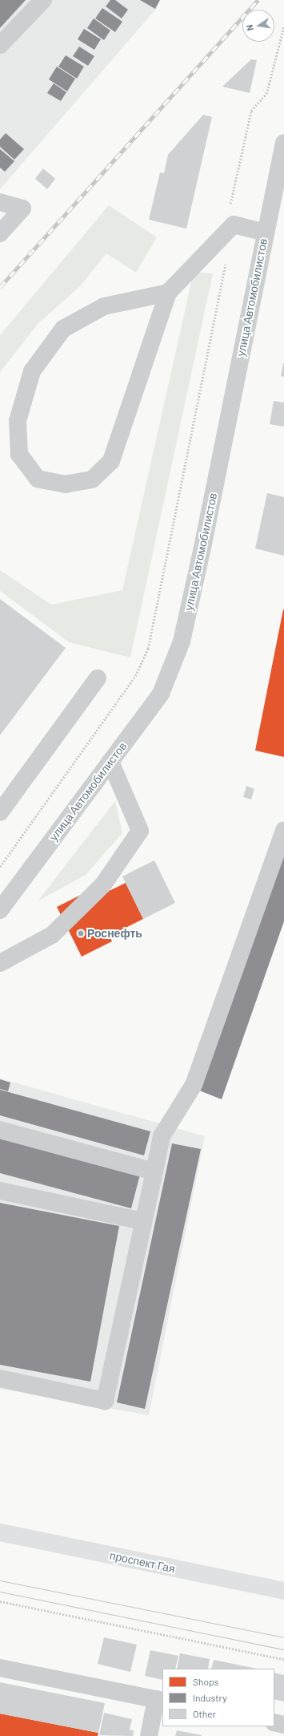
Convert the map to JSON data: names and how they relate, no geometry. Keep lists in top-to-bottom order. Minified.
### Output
{"streets":{"main road":["проспект Гая"],"street":["улица Автомобилистов"]},"places":["Роснефть"],"legend":["Shops","Industry","Other"],"north":"left"}
